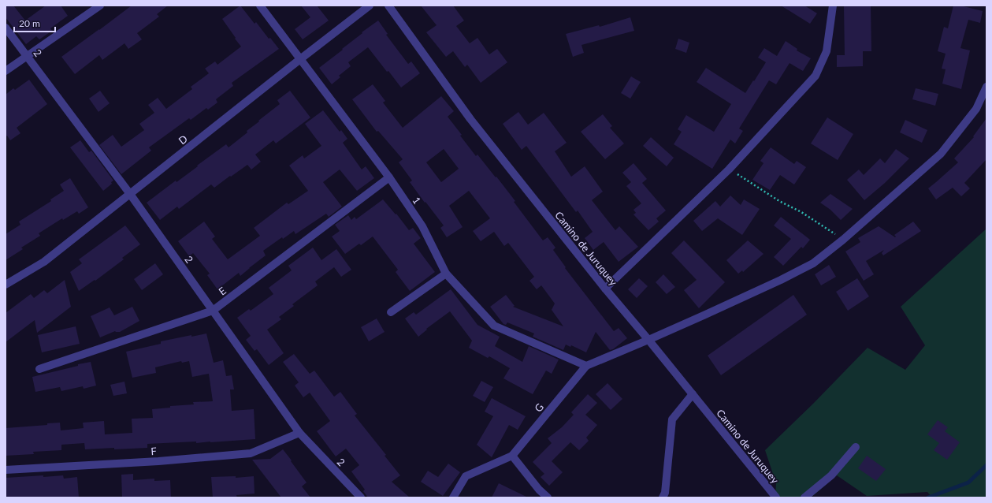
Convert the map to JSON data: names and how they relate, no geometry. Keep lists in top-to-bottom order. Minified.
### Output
{"streets":{"street":["2","D","1","Camino de Juruquey","E","G","F"]},"crossings":[["2","D"],["2","E"],["2","F"],["D","1"],["1","E"],["1","G"],["Camino de Juruquey","G"]],"scale_bar":"20 m"}
